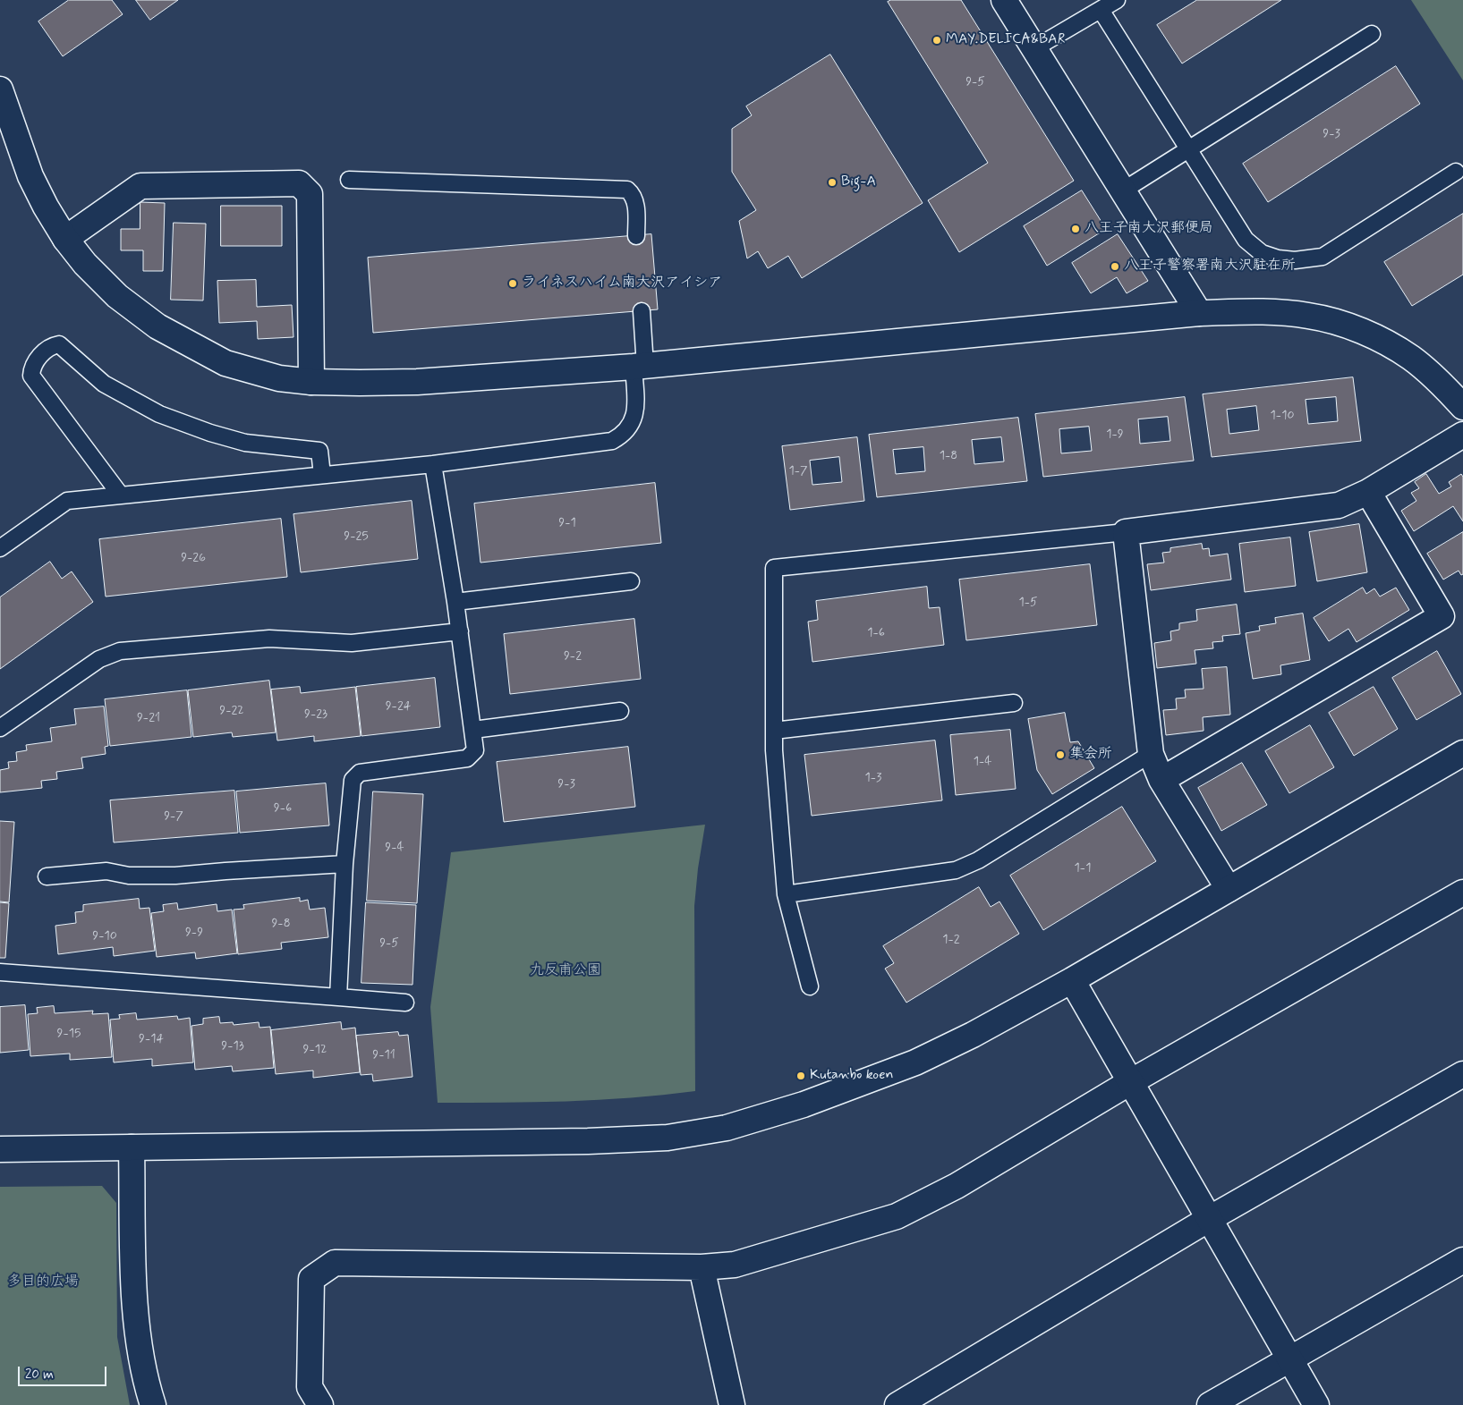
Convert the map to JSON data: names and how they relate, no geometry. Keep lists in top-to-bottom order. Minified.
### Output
{"parks":["九反甫公園","多目的広場"],"places":["MAY.DELICA&BAR","Big-A","八王子南大沢郵便局","八王子警察署南大沢駐在所","ライネスハイム南大沢アイシア","集会所","Kutanbo koen"],"house_numbers":["9-5","9-3","1-10","1-9","1-8","1-7","9-1","9-25","9-26","1-5","1-6","9-2","9-24","9-22","9-23","9-21","1-4","1-3","9-3","9-6","9-7","9-4","1-1","9-8","9-9","9-10","1-2","9-5","9-15","9-14","9-13","9-12","9-11"],"scale_bar":"20 m"}
